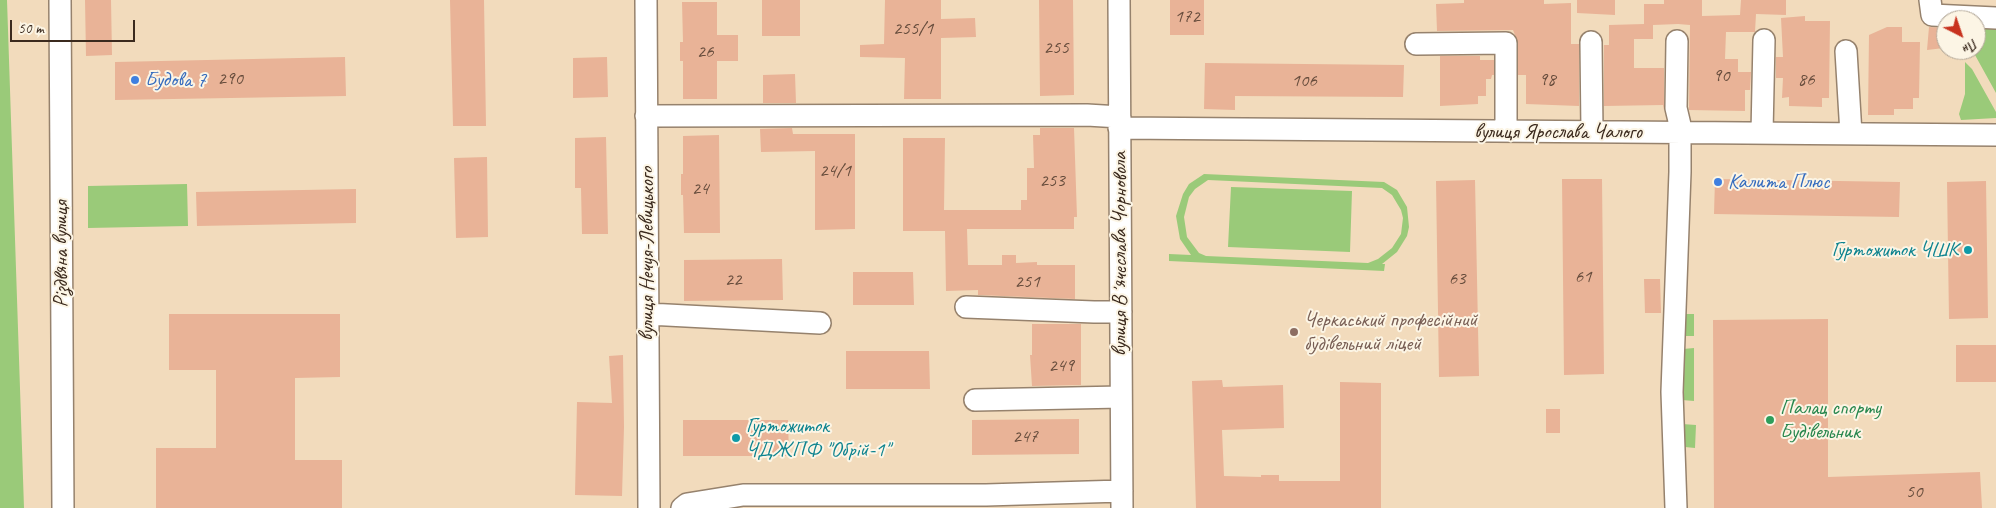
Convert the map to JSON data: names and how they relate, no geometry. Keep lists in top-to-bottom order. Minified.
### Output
{"streets":{"street":["вулиця Ярослава Чалого","Різдвяна вулиця","вулиця Нечуя-Левицького","вулиця Вʼячеслава Чорновола"]},"crossings":[["вулиця Ярослава Чалого","вулиця Нечуя-Левицького"],["вулиця Ярослава Чалого","вулиця Вʼячеслава Чорновола"]],"places":["Будова 7","Калита Плюс","Гуртожиток ЧШК","Черкаський професійний будівельний ліцей","Палац спорту Будівельник","Гуртожиток ЧДЖПФ \"Обрій-1\""],"house_numbers":["172","255/1","255","26","90","290","98","86","106","24/1","253","24","61","63","22","251","249","247","50"],"scale_bar":"50 m","north":"bottom right"}
